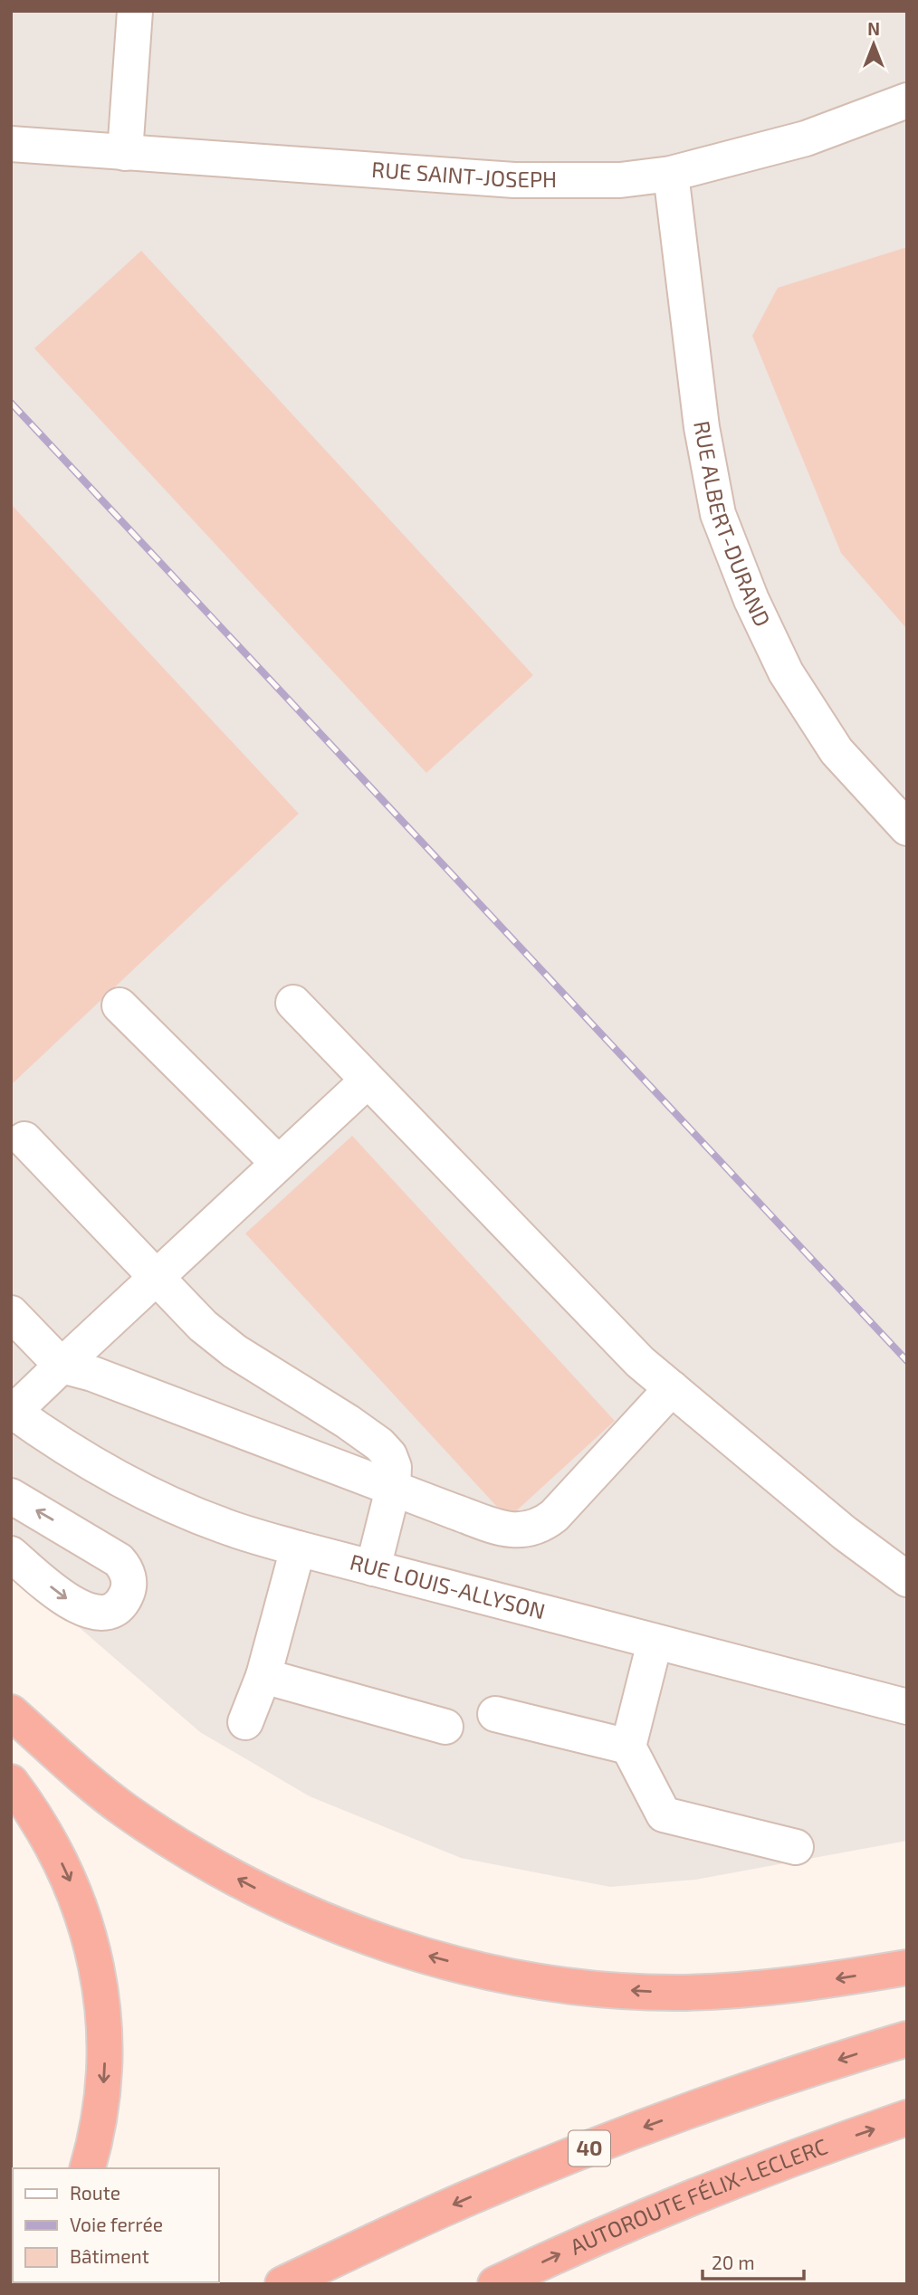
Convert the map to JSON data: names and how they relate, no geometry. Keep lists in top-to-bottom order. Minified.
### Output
{"streets":{"highway":["40","AUTOROUTE FÉLIX-LECLERC"],"street":["RUE SAINT-JOSEPH","RUE ALBERT-DURAND","RUE LOUIS-ALLYSON"]},"crossings":[["RUE SAINT-JOSEPH","RUE ALBERT-DURAND"]],"legend":["Route","Voie ferrée","Bâtiment"],"scale_bar":"20 m","north":"top"}
